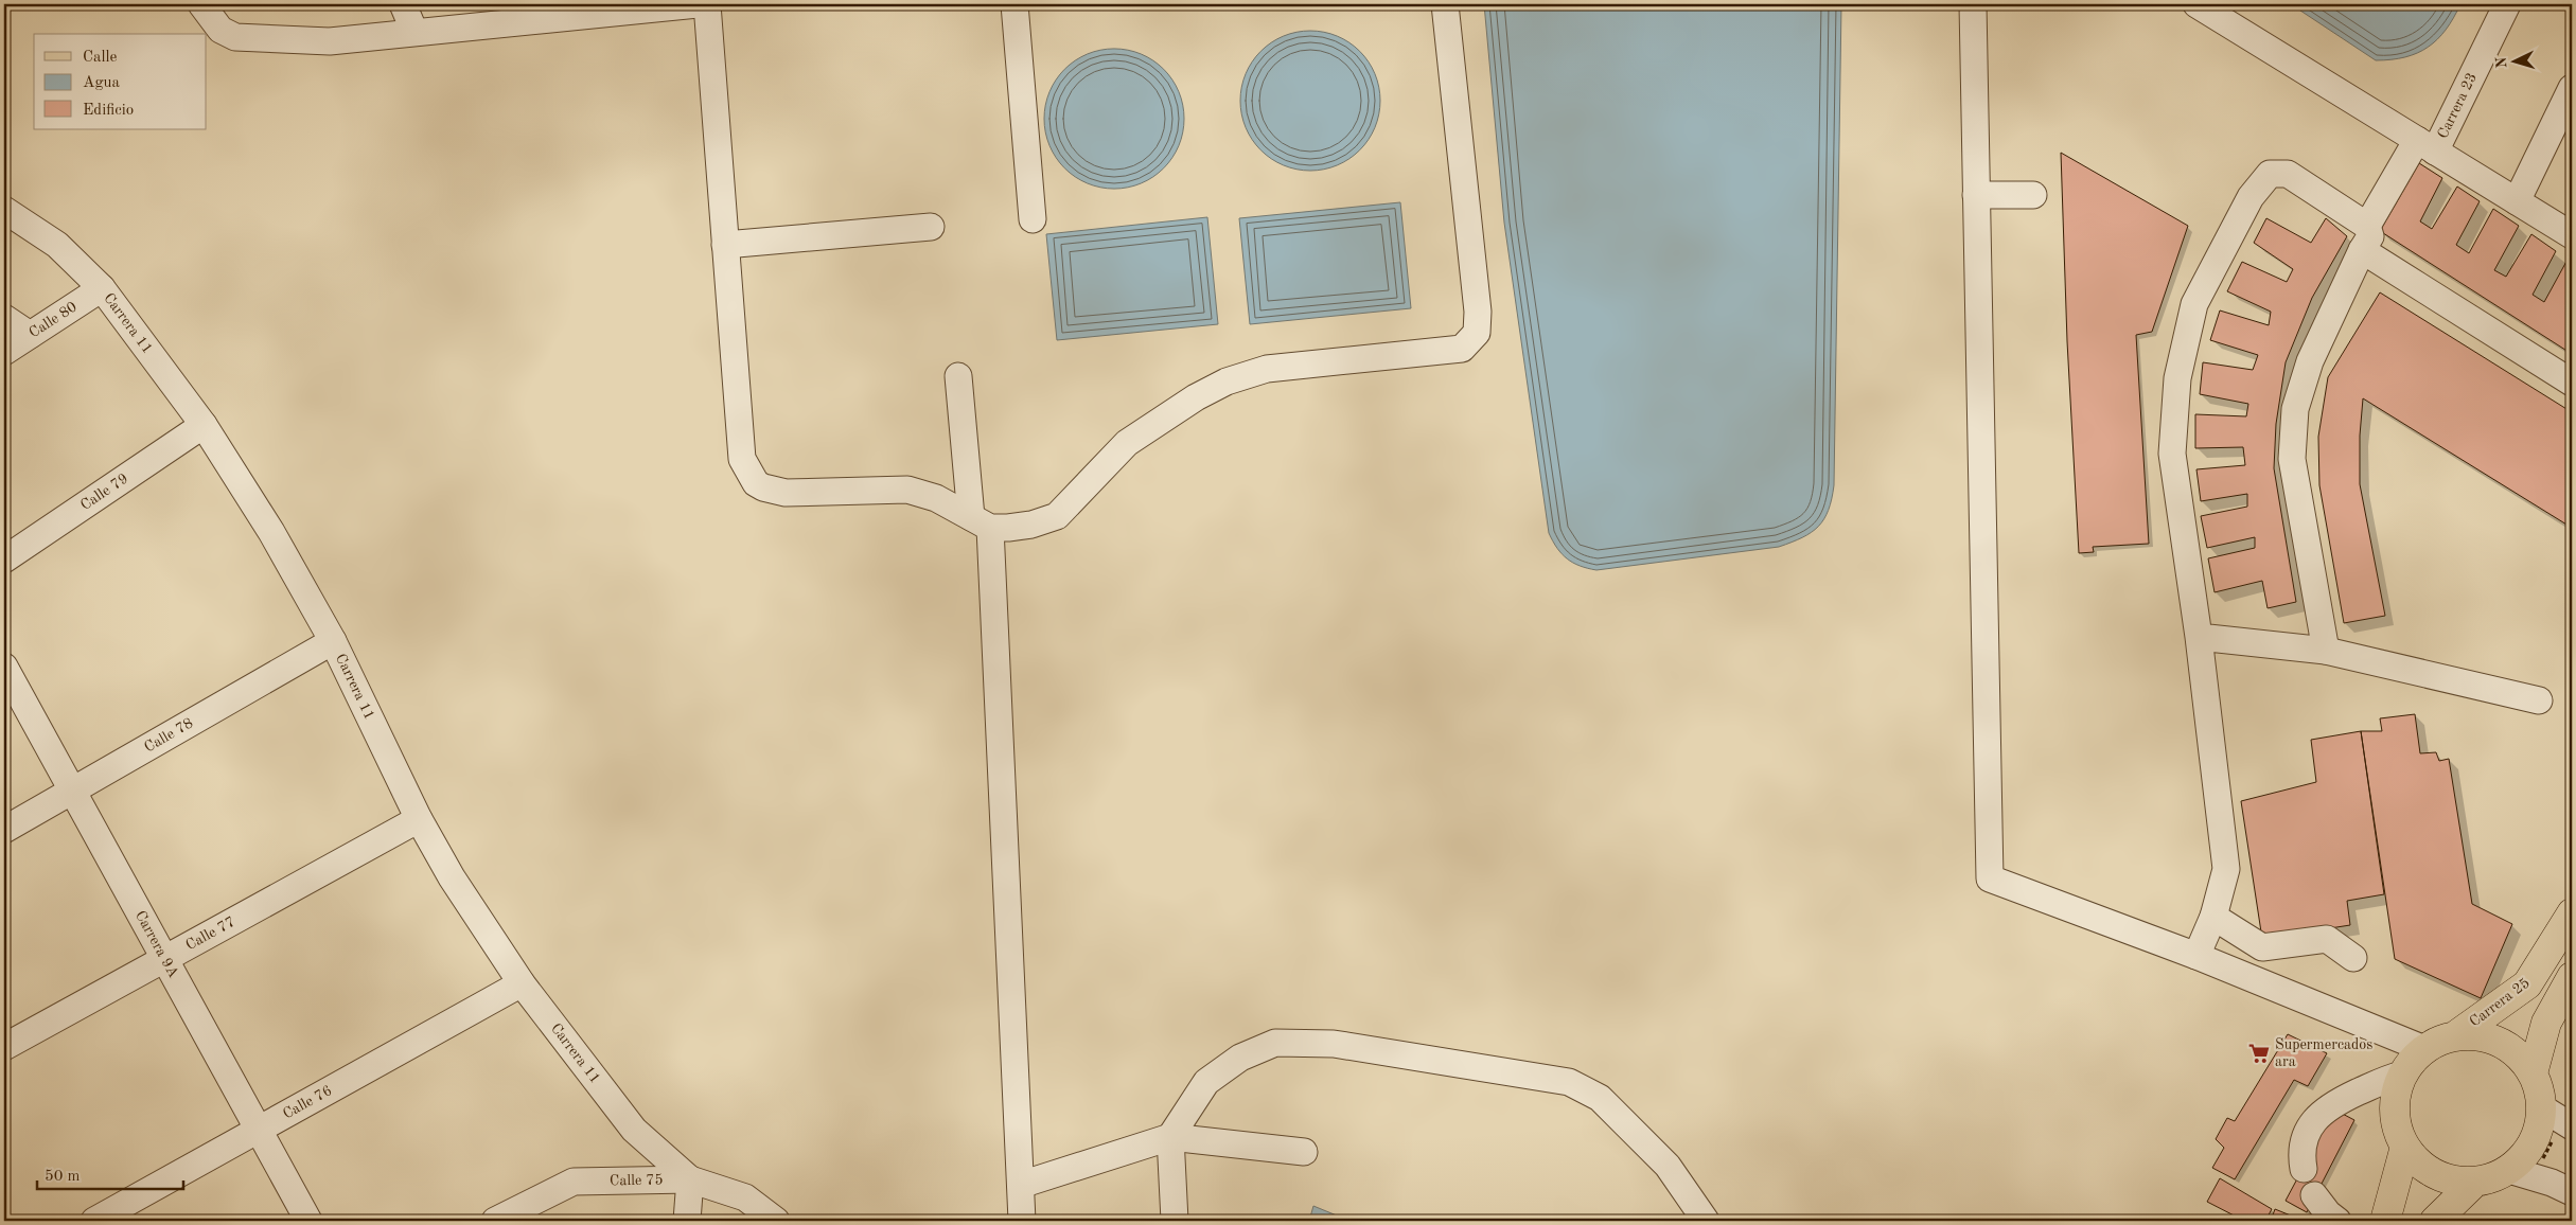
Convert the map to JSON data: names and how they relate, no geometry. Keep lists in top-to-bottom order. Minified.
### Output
{"streets":{"main road":["Carrera 25"],"street":["Carrera 23","Calle 80","Carrera 11","Calle 79","Calle 78","Calle 77","Carrera 9A","Calle 76","Calle 75"]},"crossings":[["Calle 80","Carrera 11"],["Carrera 11","Calle 79"],["Carrera 11","Calle 78"],["Carrera 11","Calle 77"],["Carrera 11","Calle 76"],["Carrera 11","Calle 75"],["Calle 78","Carrera 9A"],["Calle 77","Carrera 9A"],["Carrera 9A","Calle 76"]],"places":{"supermarket":["Supermercados ara"]},"legend":["Calle","Agua","Edificio"],"scale_bar":"50 m","north":"left"}
